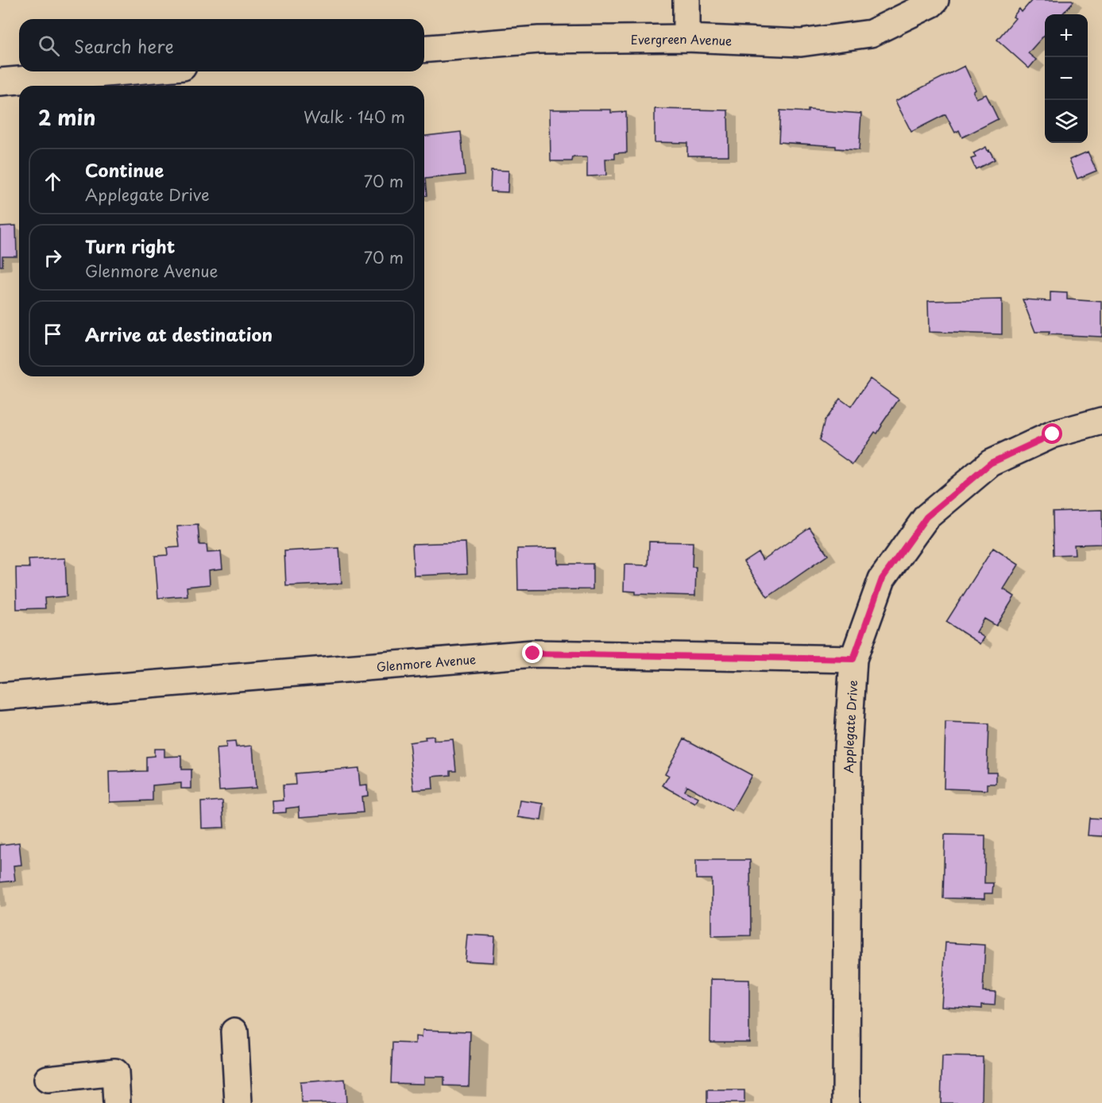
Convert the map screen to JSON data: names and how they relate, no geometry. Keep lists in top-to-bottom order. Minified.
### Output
{"streets":{"street":["Evergreen Avenue","Glenmore Avenue","Applegate Drive"]},"crossings":[["Glenmore Avenue","Applegate Drive"]],"page":{"map_buttons":["+","−"],"search":"Search here","heading":["2 min","Walk · 140 m"],"list":[["Continue","Applegate Drive","70 m"],["Turn right","Glenmore Avenue","70 m"],"Arrive at destination"]}}
